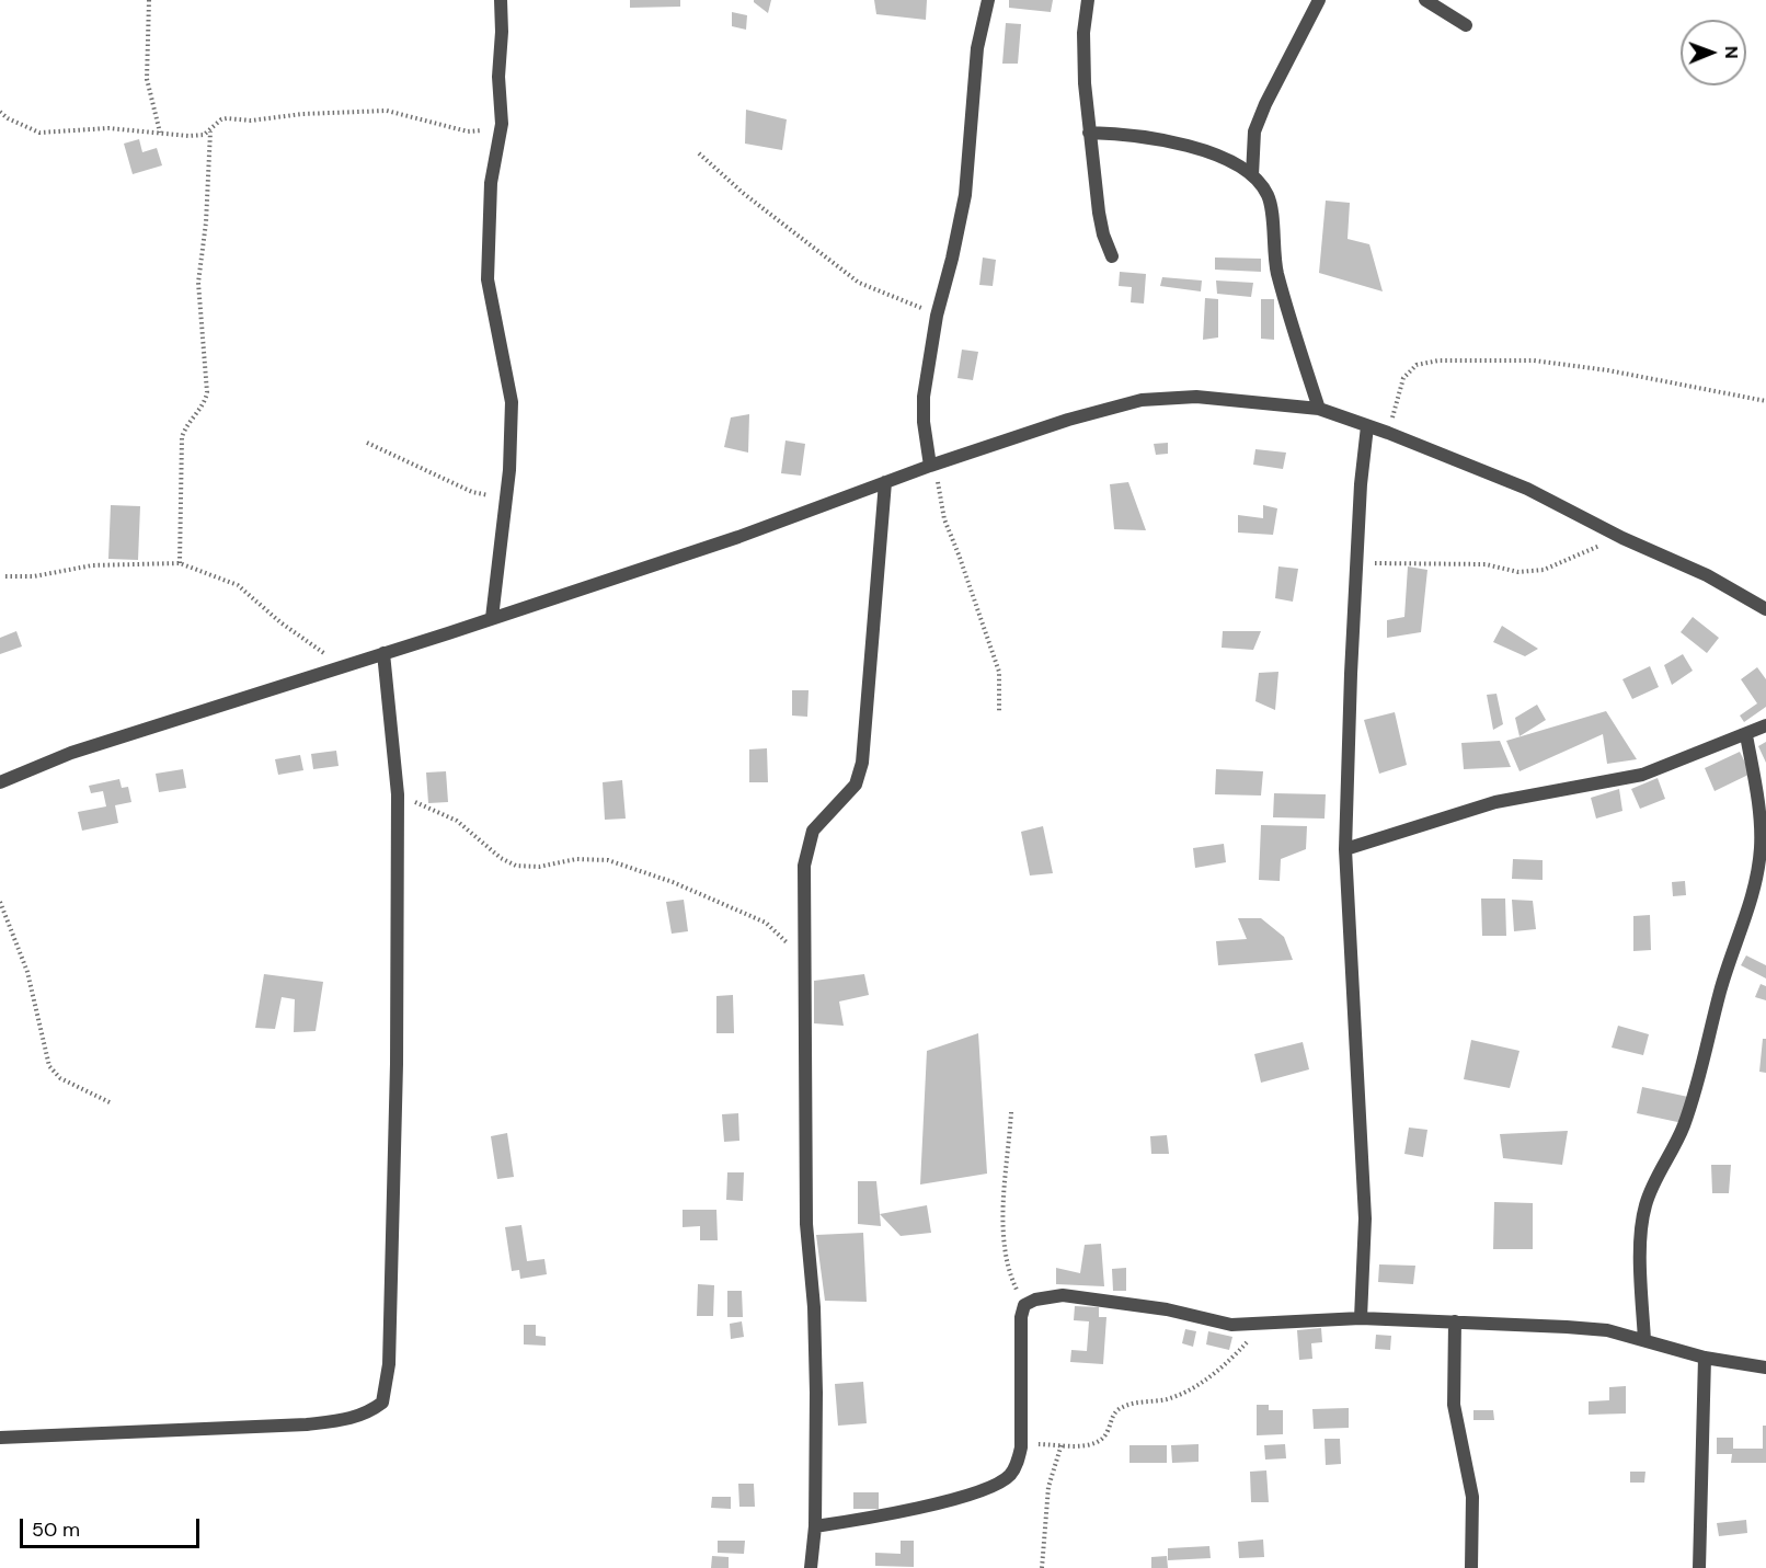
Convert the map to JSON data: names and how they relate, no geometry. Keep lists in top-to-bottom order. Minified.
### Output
{"scale_bar":"50 m","north":"right"}
